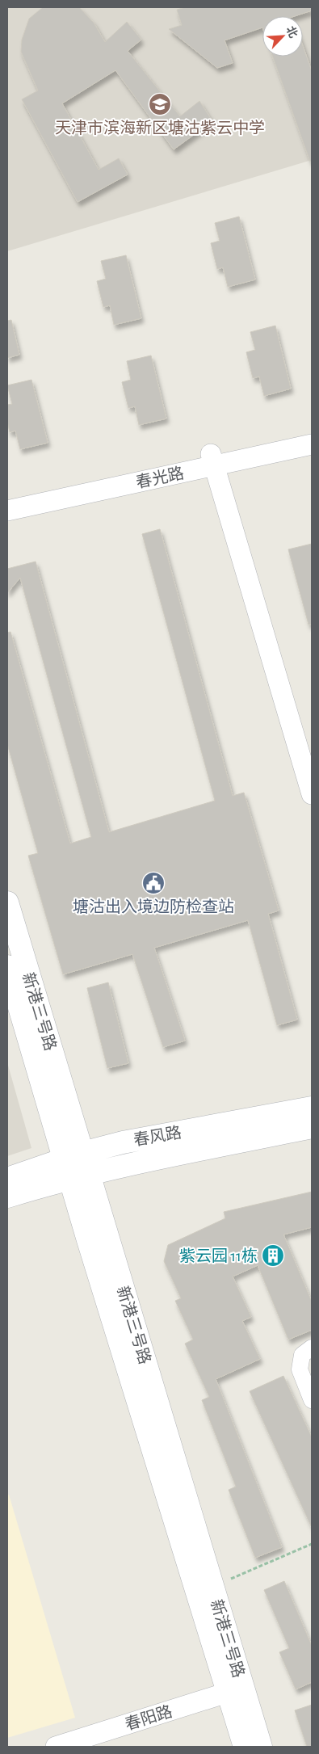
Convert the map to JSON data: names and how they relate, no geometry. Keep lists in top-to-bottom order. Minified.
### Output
{"streets":{"main road":["新港三号路","春风路"],"street":["春光路","春阳路"]},"crossings":[["新港三号路","春风路"],["新港三号路","春阳路"]],"places":{"school or university":["天津市滨海新区塘沽紫云中学"],"public building":["塘沽出入境边防检查站"],"building":["紫云园 11栋"]},"north":"top right"}
